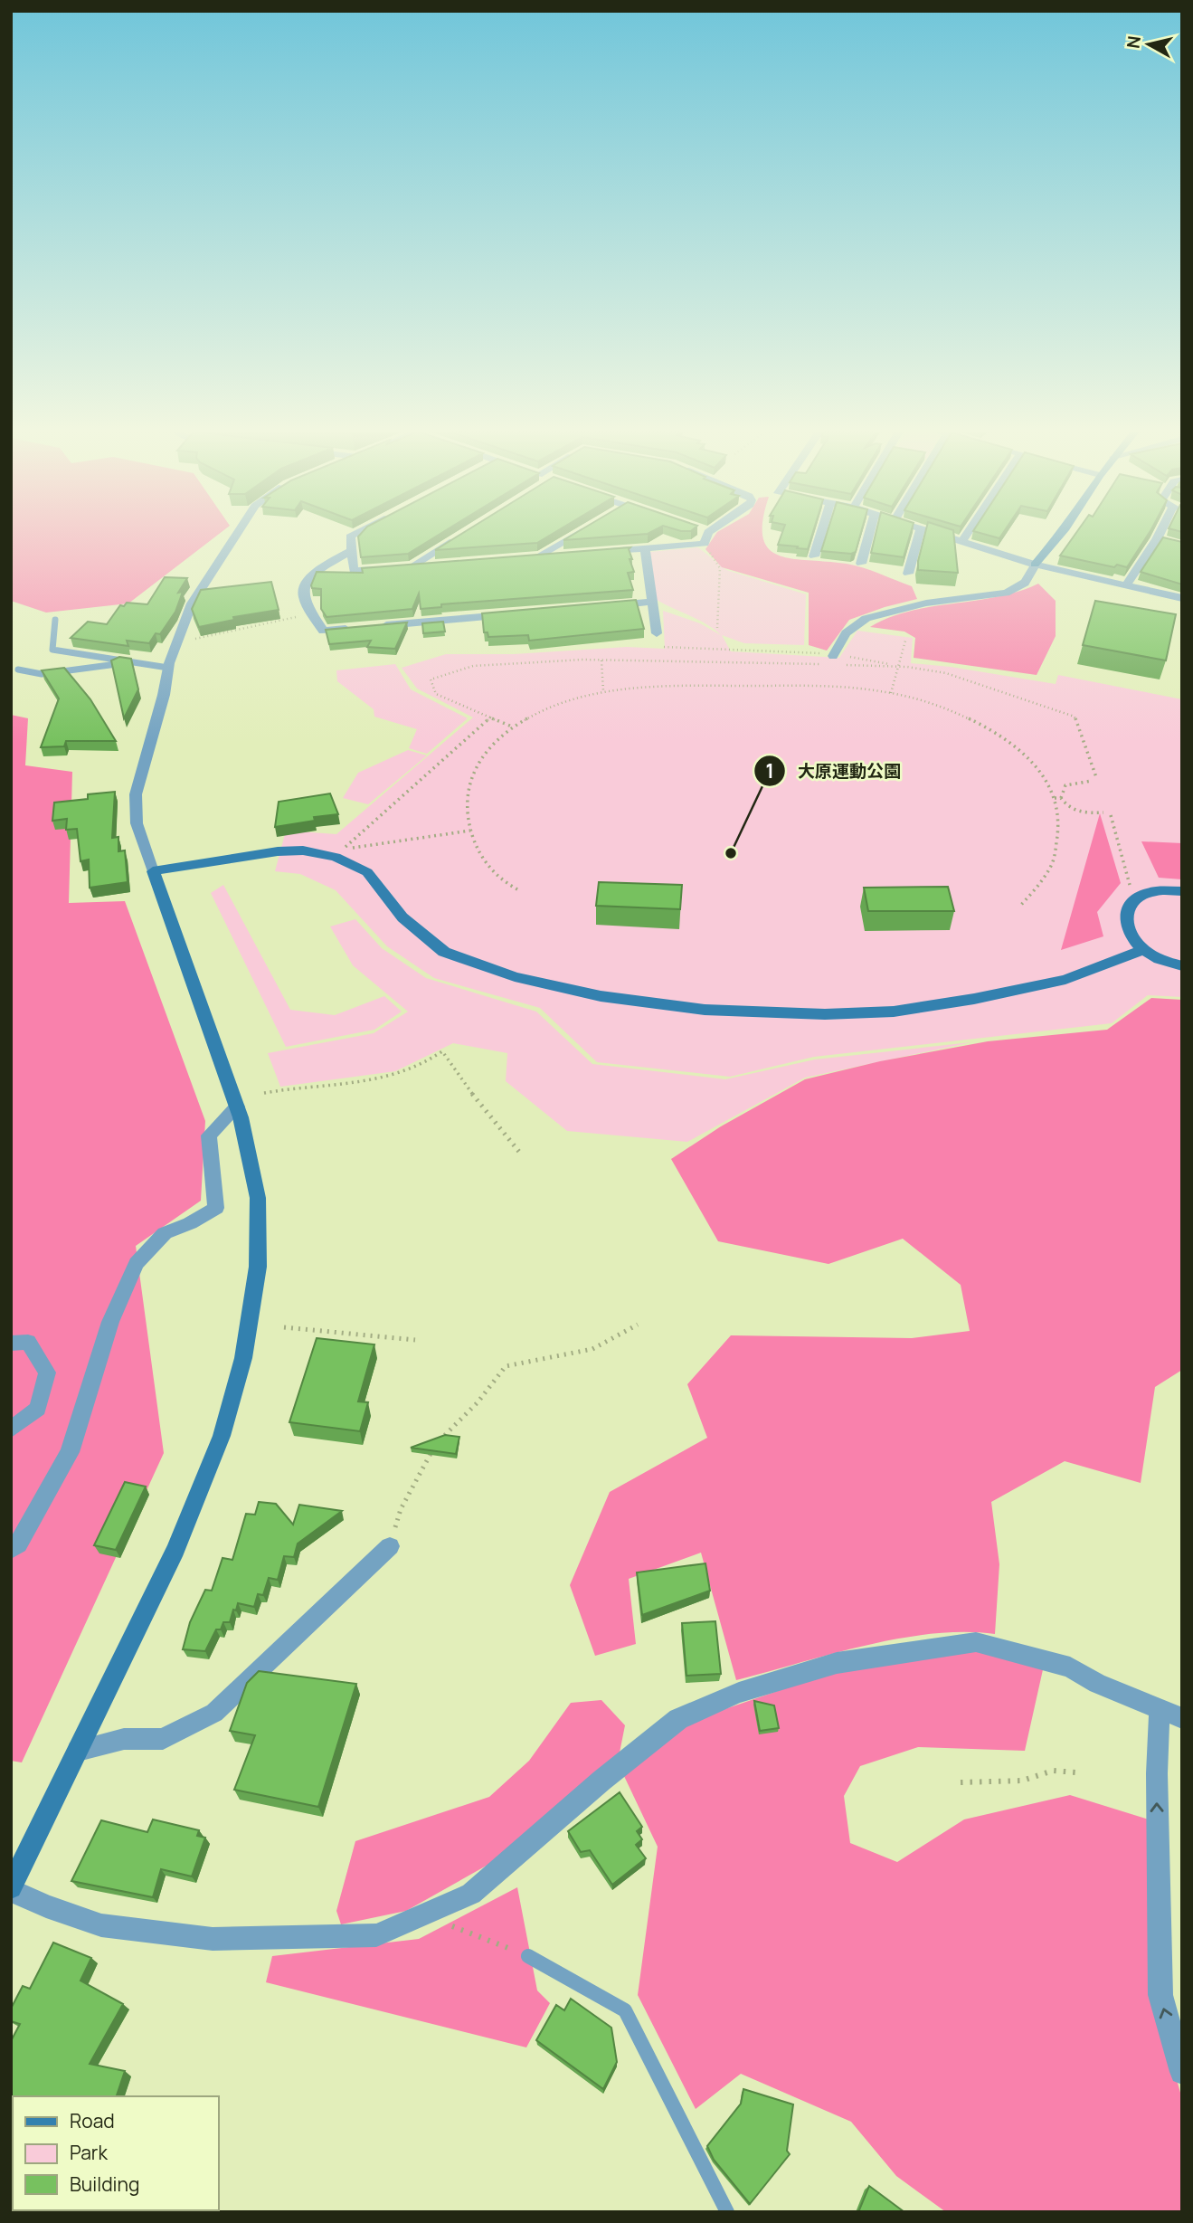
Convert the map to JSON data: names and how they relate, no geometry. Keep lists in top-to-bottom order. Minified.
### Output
{"places":["大原運動公園"],"legend":["Road","Park","Building"],"north":"left"}
